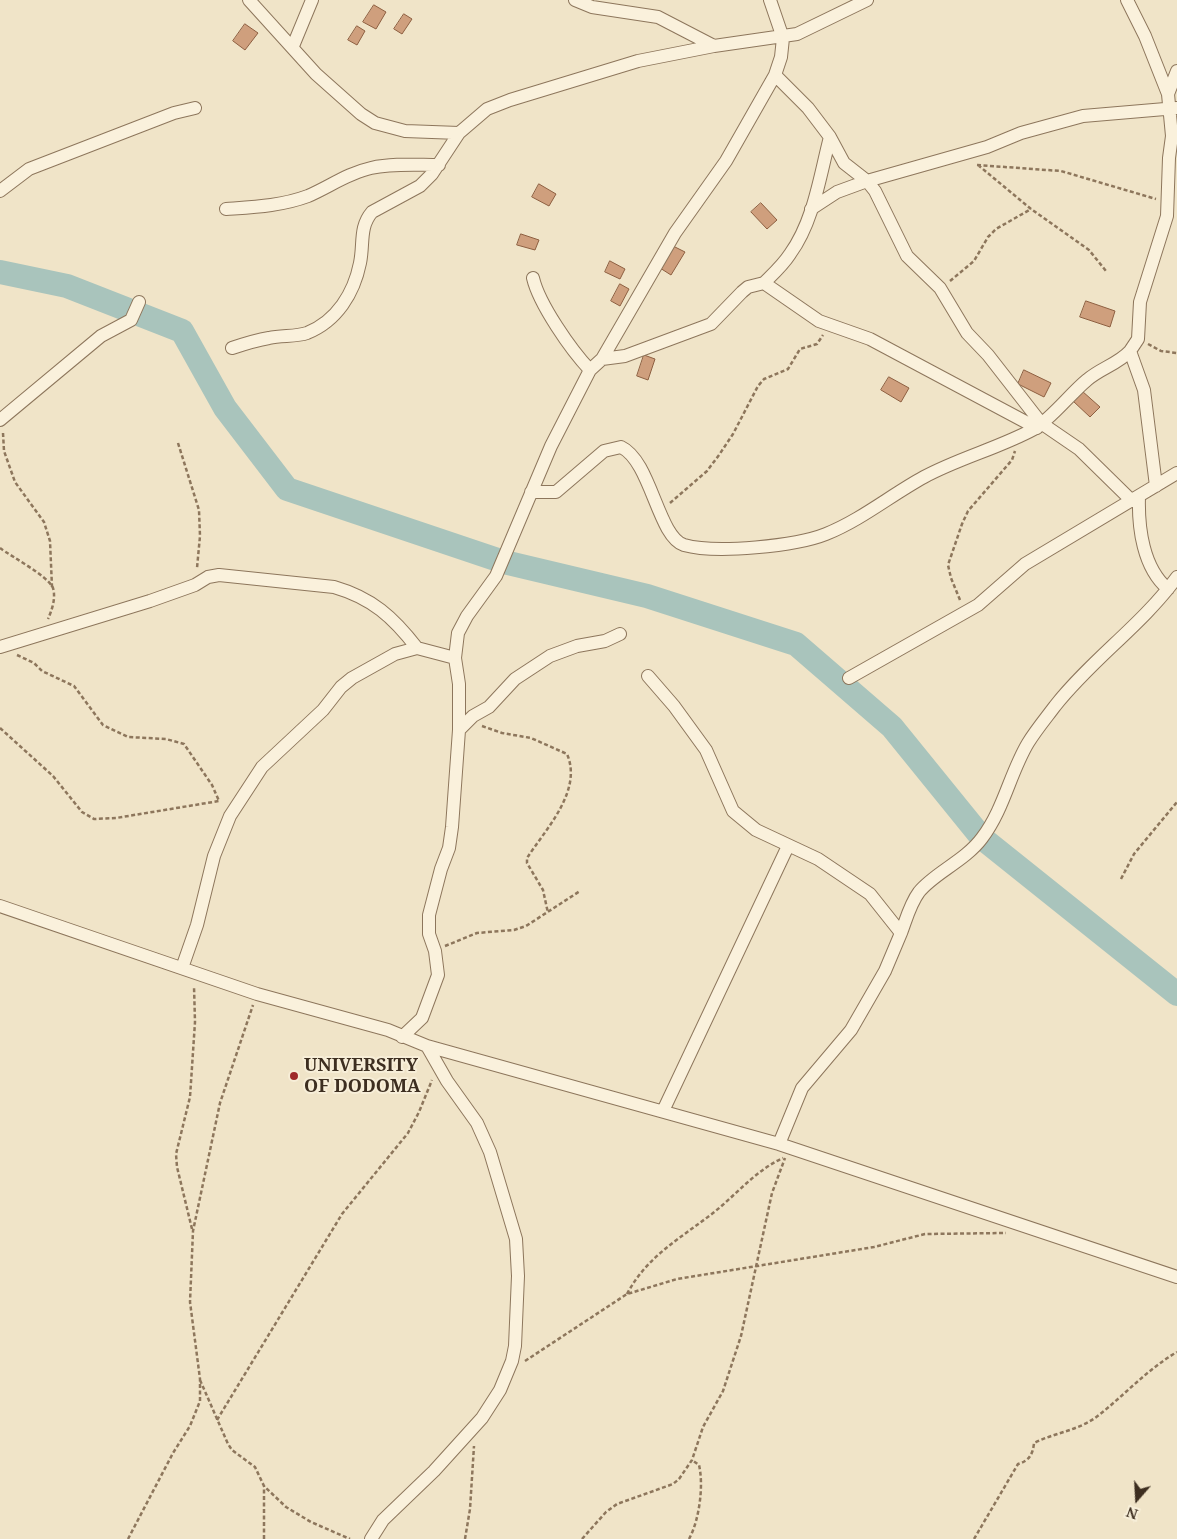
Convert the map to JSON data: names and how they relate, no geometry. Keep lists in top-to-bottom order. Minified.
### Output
{"places":["UNIVERSITY OF DODOMA"],"north":"bottom"}
